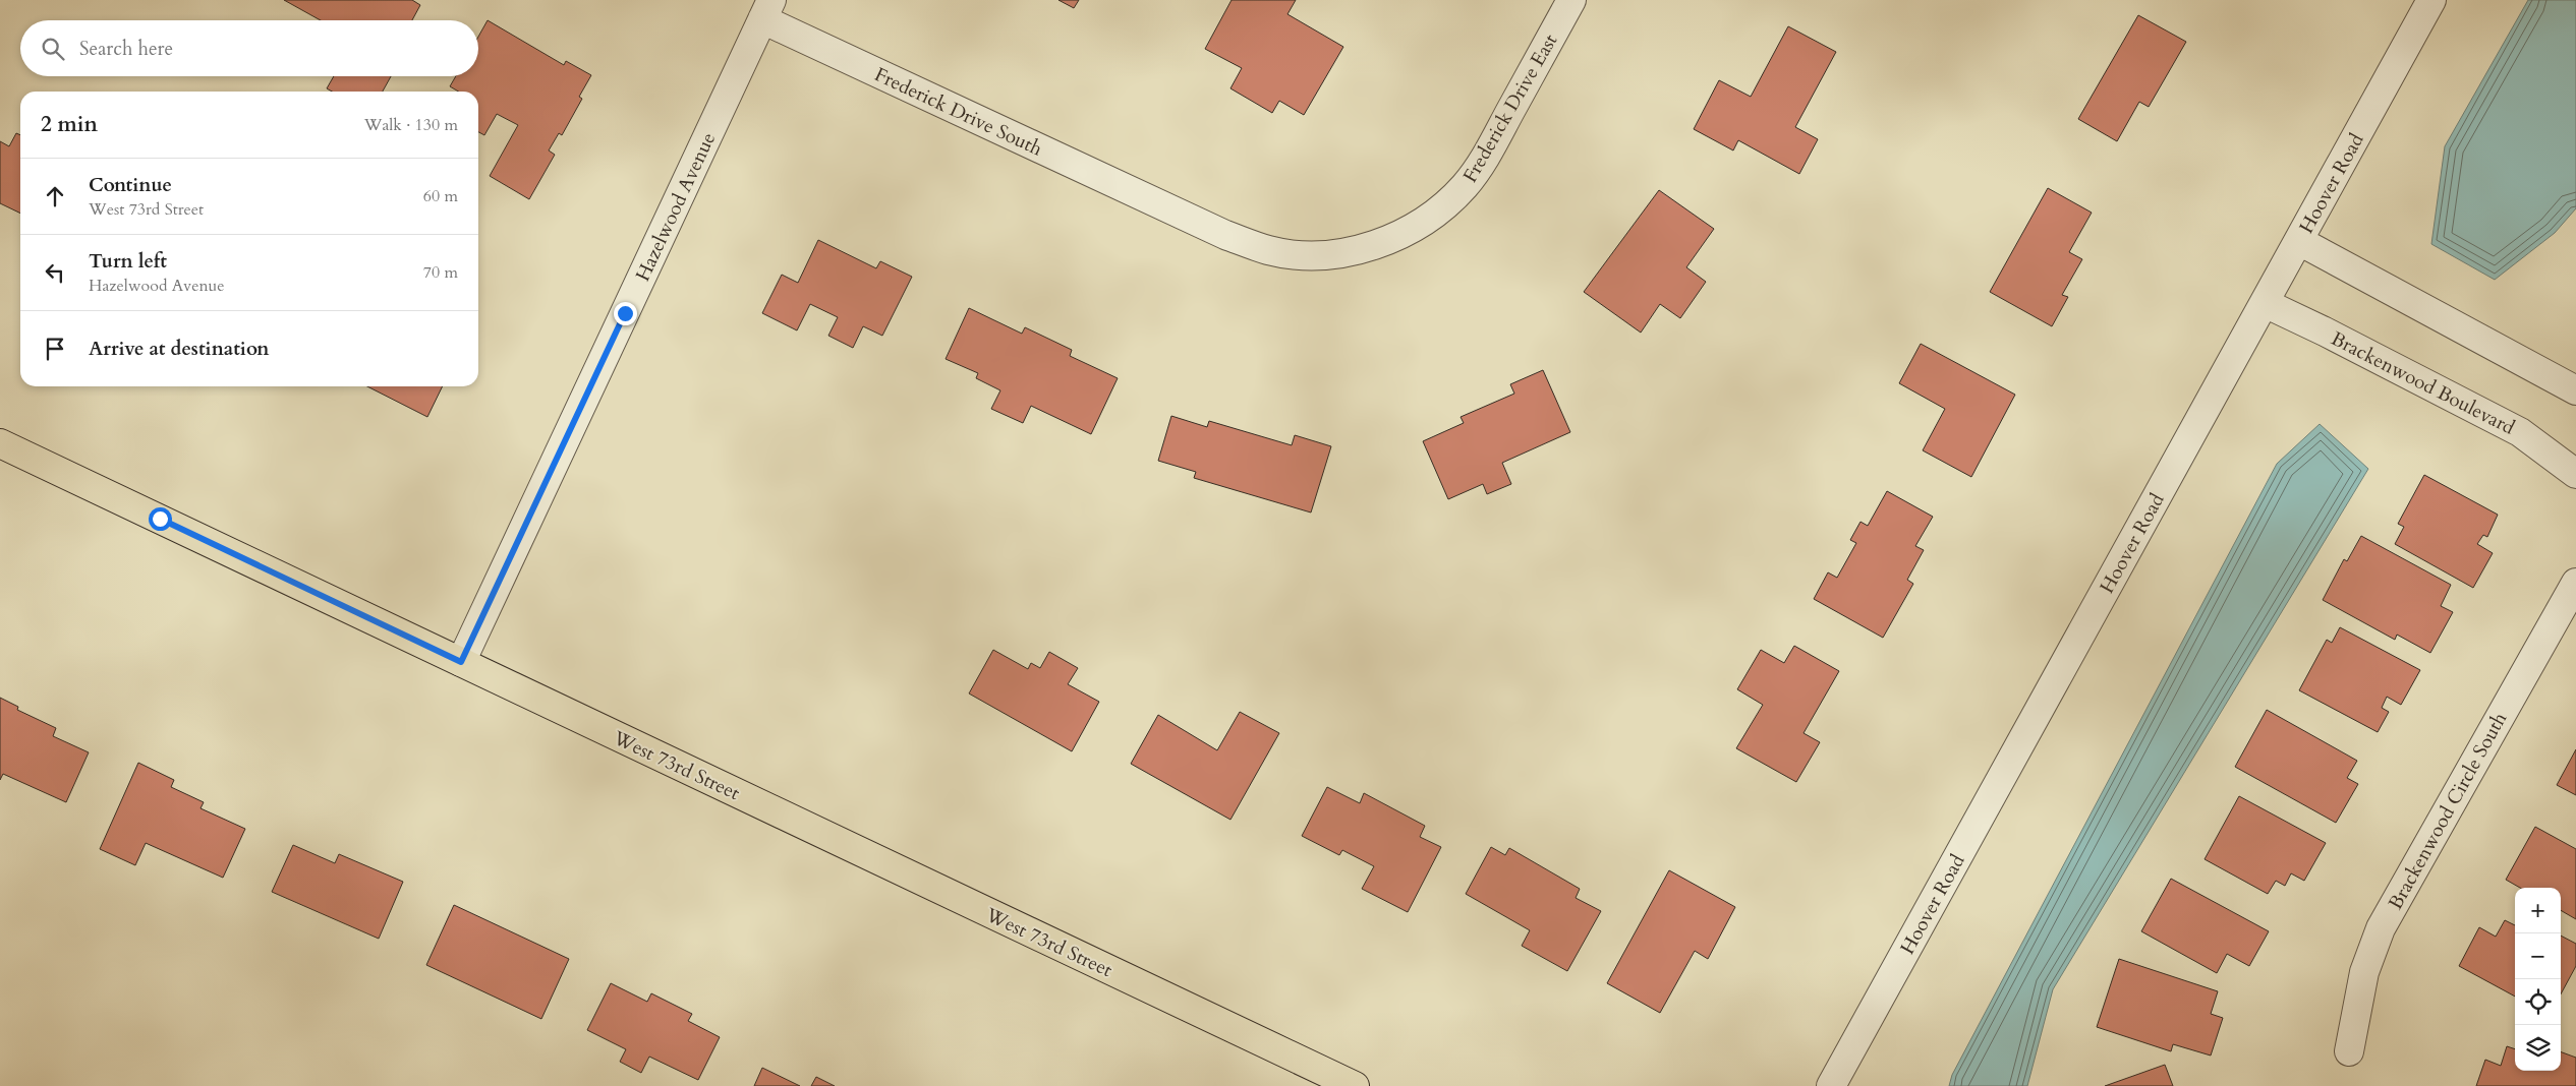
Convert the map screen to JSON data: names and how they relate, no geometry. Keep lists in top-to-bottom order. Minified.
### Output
{"streets":{"main road":["West 73rd Street"],"street":["Frederick Drive East","Frederick Drive South","Hoover Road","Hazelwood Avenue","Brackenwood Boulevard","Brackenwood Circle South"]},"crossings":[["Frederick Drive East","Frederick Drive South"],["Frederick Drive South","Hazelwood Avenue"],["Hoover Road","Brackenwood Boulevard"],["Hazelwood Avenue","West 73rd Street"]],"page":{"search":"Search here","heading":["2 min","Walk · 130 m"],"list":[["Continue","West 73rd Street","60 m"],["Turn left","Hazelwood Avenue","70 m"],"Arrive at destination"],"map_buttons":["+","−"]}}
